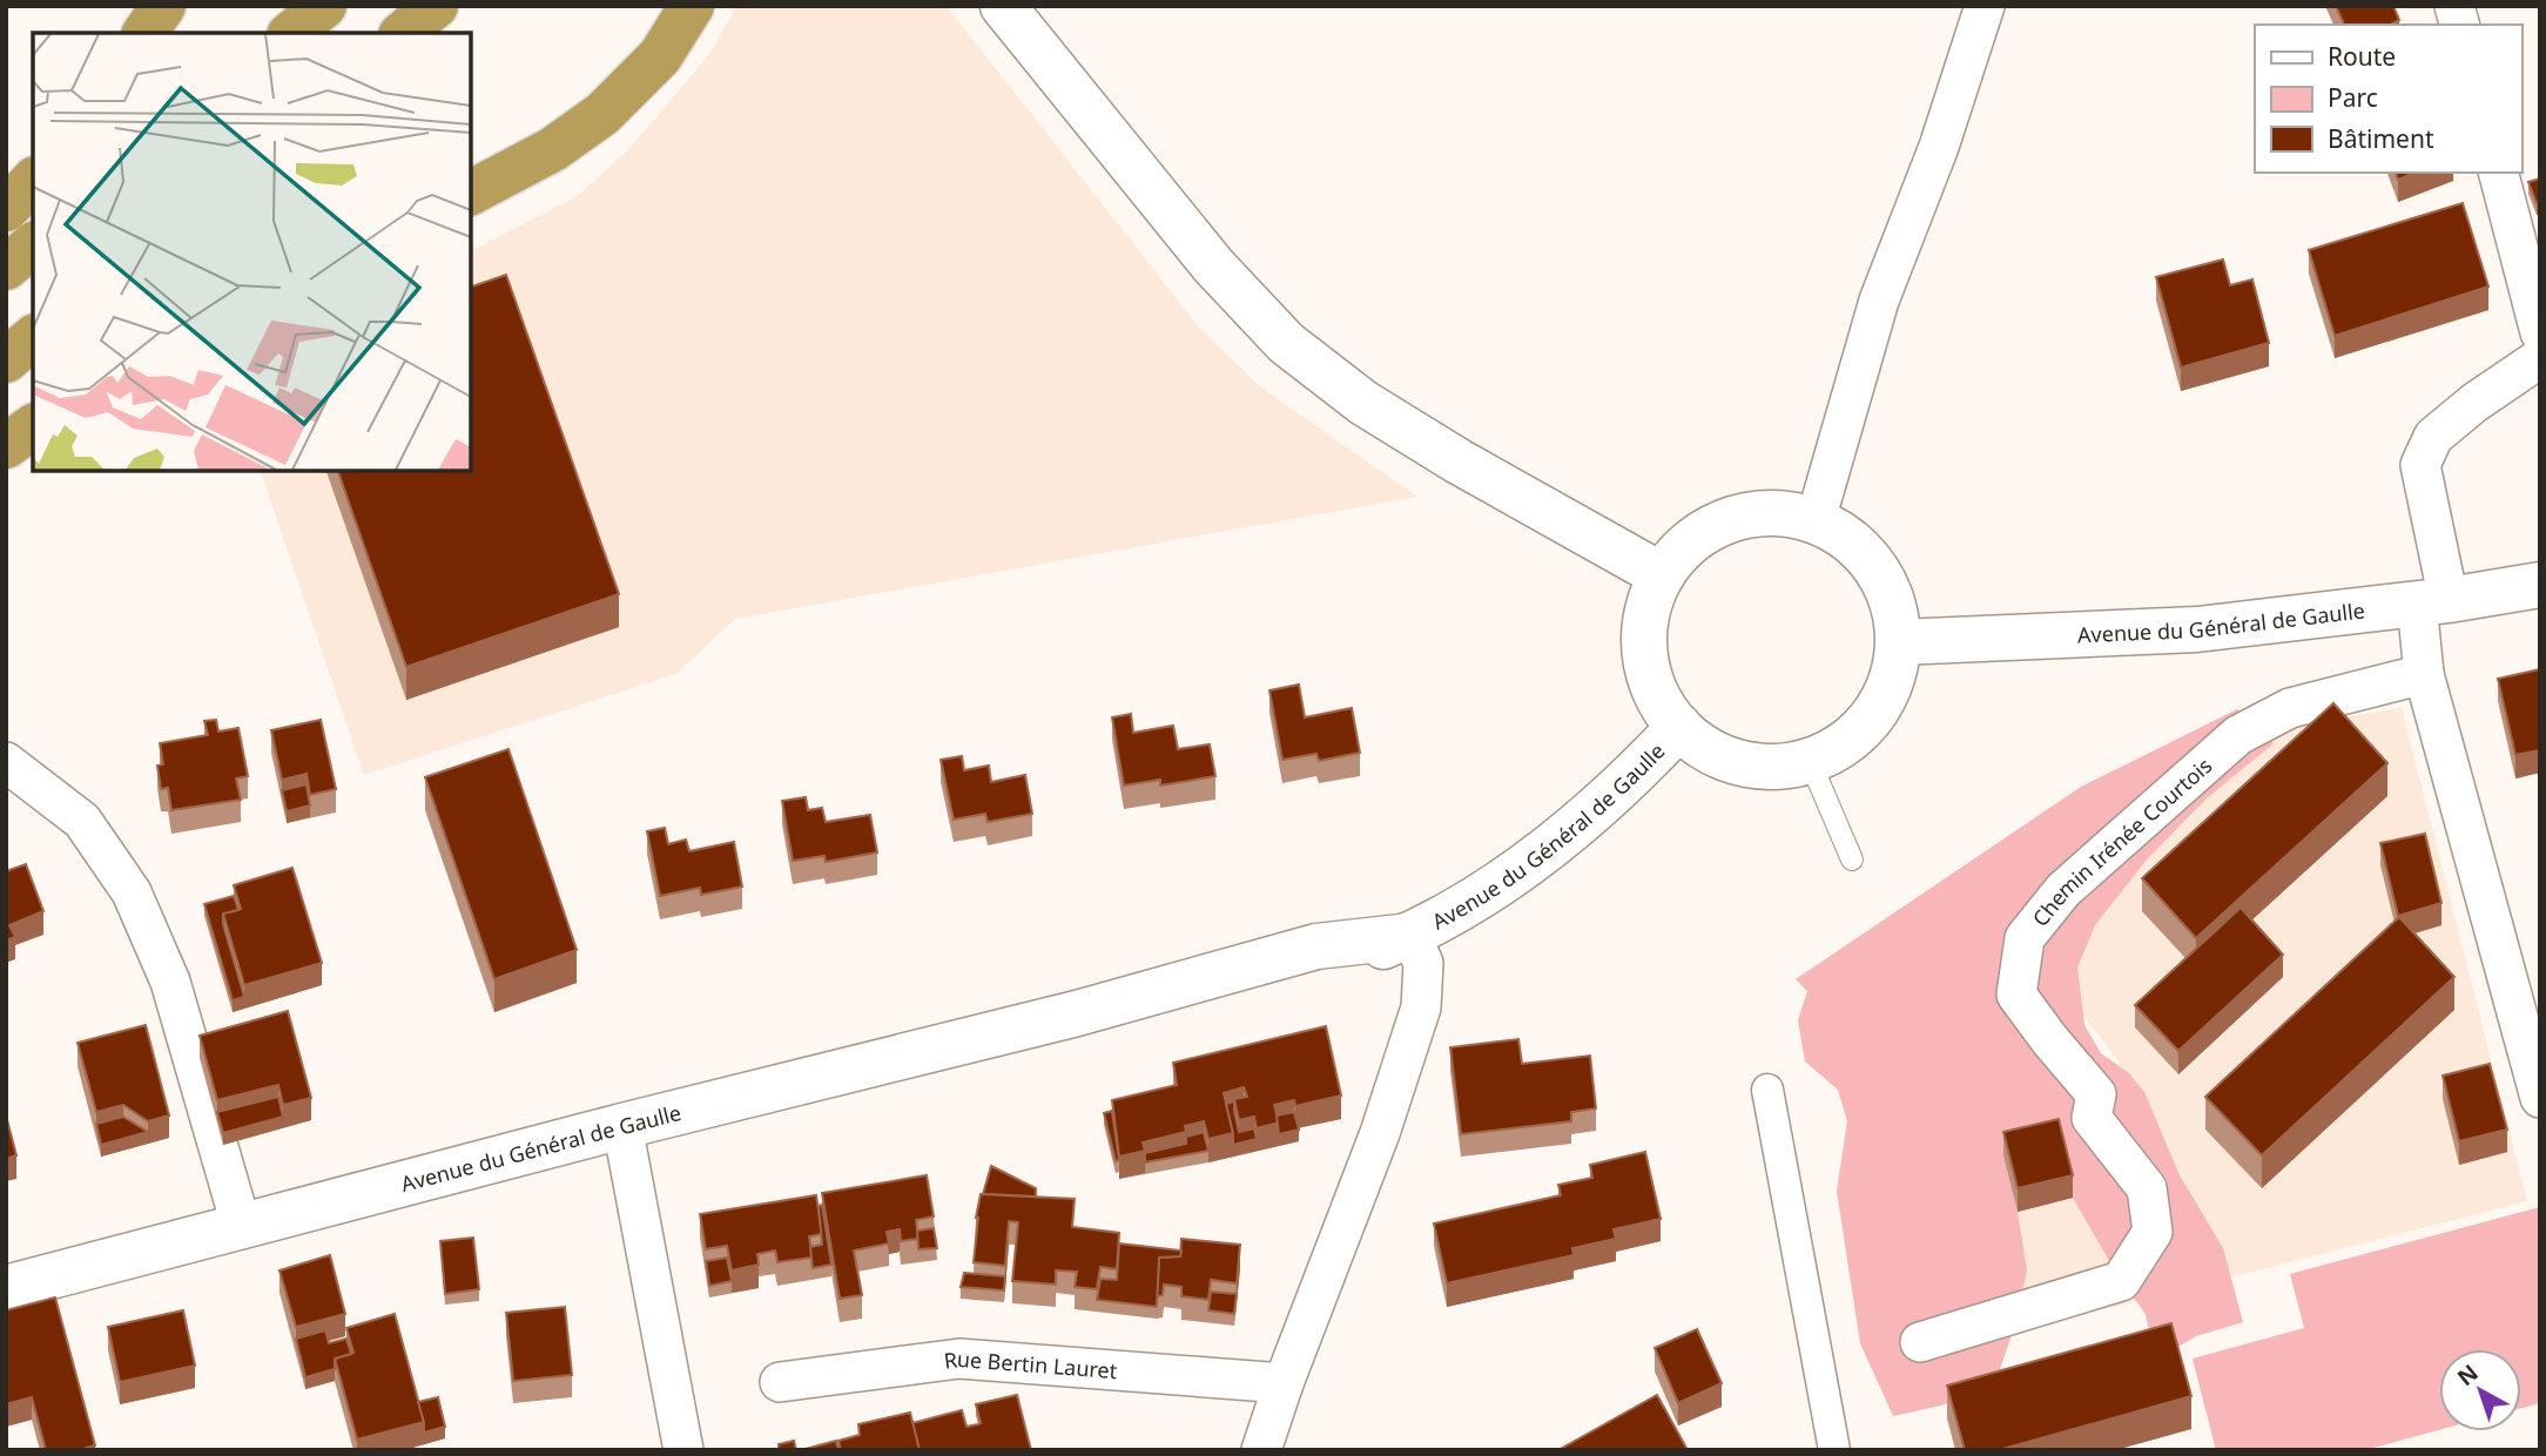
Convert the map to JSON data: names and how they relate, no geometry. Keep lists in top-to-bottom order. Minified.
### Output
{"streets":{"main road":["Avenue du Général de Gaulle"],"street":["Chemin Irénée Courtois","Rue Bertin Lauret"]},"legend":["Route","Parc","Bâtiment"],"north":"top left"}
